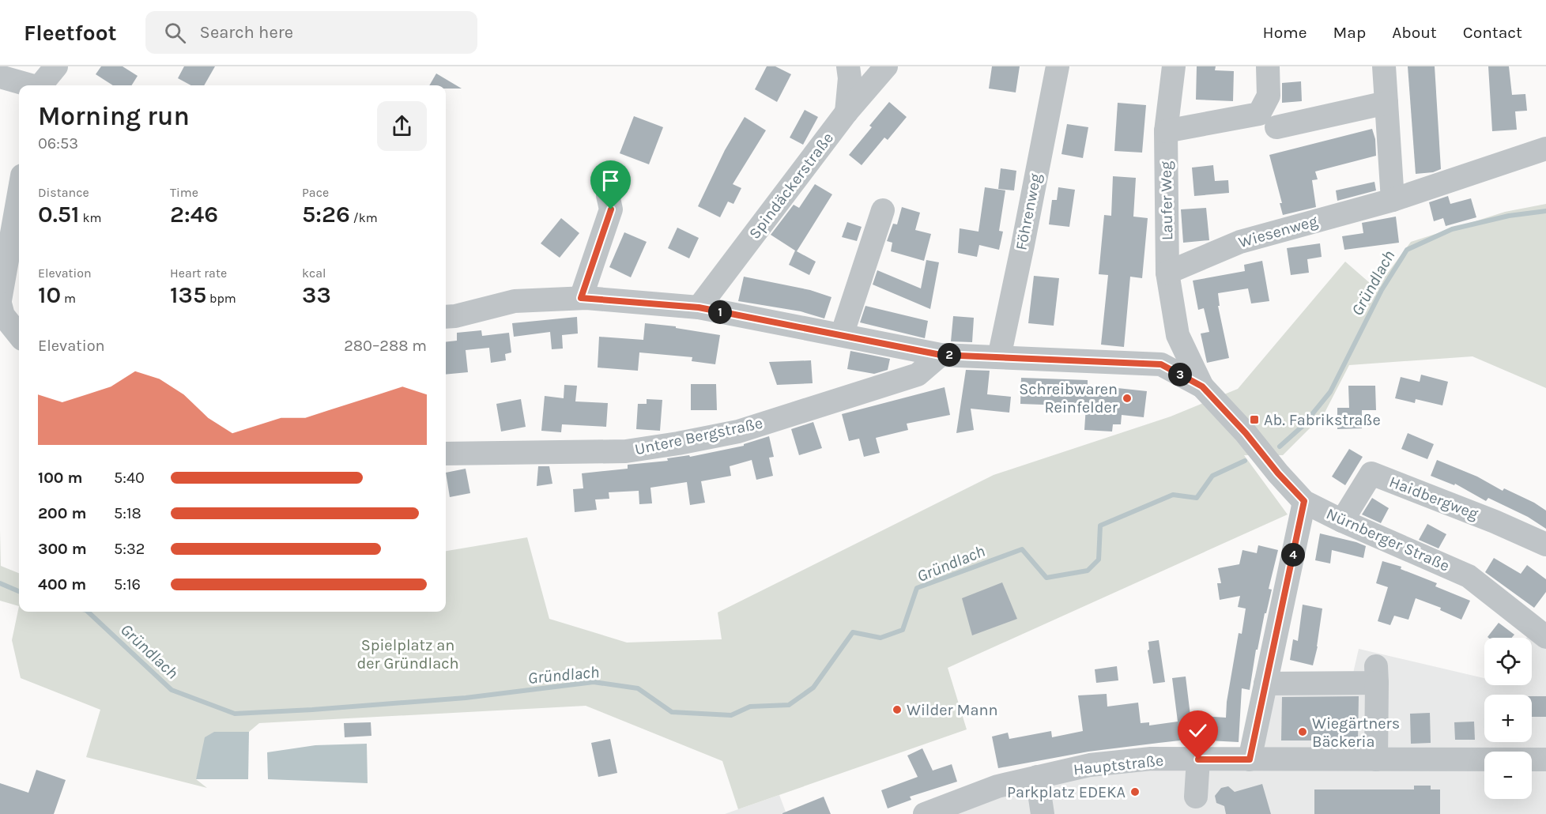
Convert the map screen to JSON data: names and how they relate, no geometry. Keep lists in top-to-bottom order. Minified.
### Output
{"streets":{"street":["Spindäckerstraße","Laufer Weg","Föhrenweg","Wiesenweg","Untere Bergstraße","Haidbergweg","Nürnberger Straße","Hauptstraße"]},"crossings":[["Spindäckerstraße","Nürnberger Straße"],["Laufer Weg","Wiesenweg"],["Laufer Weg","Nürnberger Straße"],["Föhrenweg","Nürnberger Straße"],["Untere Bergstraße","Nürnberger Straße"],["Haidbergweg","Nürnberger Straße"]],"water":["Gründlach"],"parks":["Spielplatz an der Gründlach"],"places":{"other":["Schreibwaren Reinfelder","Wilder Mann","Wiegärtners Bäckeria","Parkplatz EDEKA"],"transit":["Ab. Fabrikstraße"]},"page":{"header":"Fleetfoot","search":"Search here","nav":["Home","Map","About","Contact"],"heading":["Morning run","06:53"],"stats":[["Distance","0.51 km"],["Time","2:46"],["Pace","5:26 /km"],["Elevation","10 m"],["Heart rate","135 bpm"],["kcal","33"]],"pins":["1","2","3","4"],"chart":["Elevation","280–288 m"],"list":[{"name":"100 m","note":"5:40"},{"name":"200 m","note":"5:18"},{"name":"300 m","note":"5:32"},{"name":"400 m","note":"5:16"}],"map_buttons":["+","−"]}}
